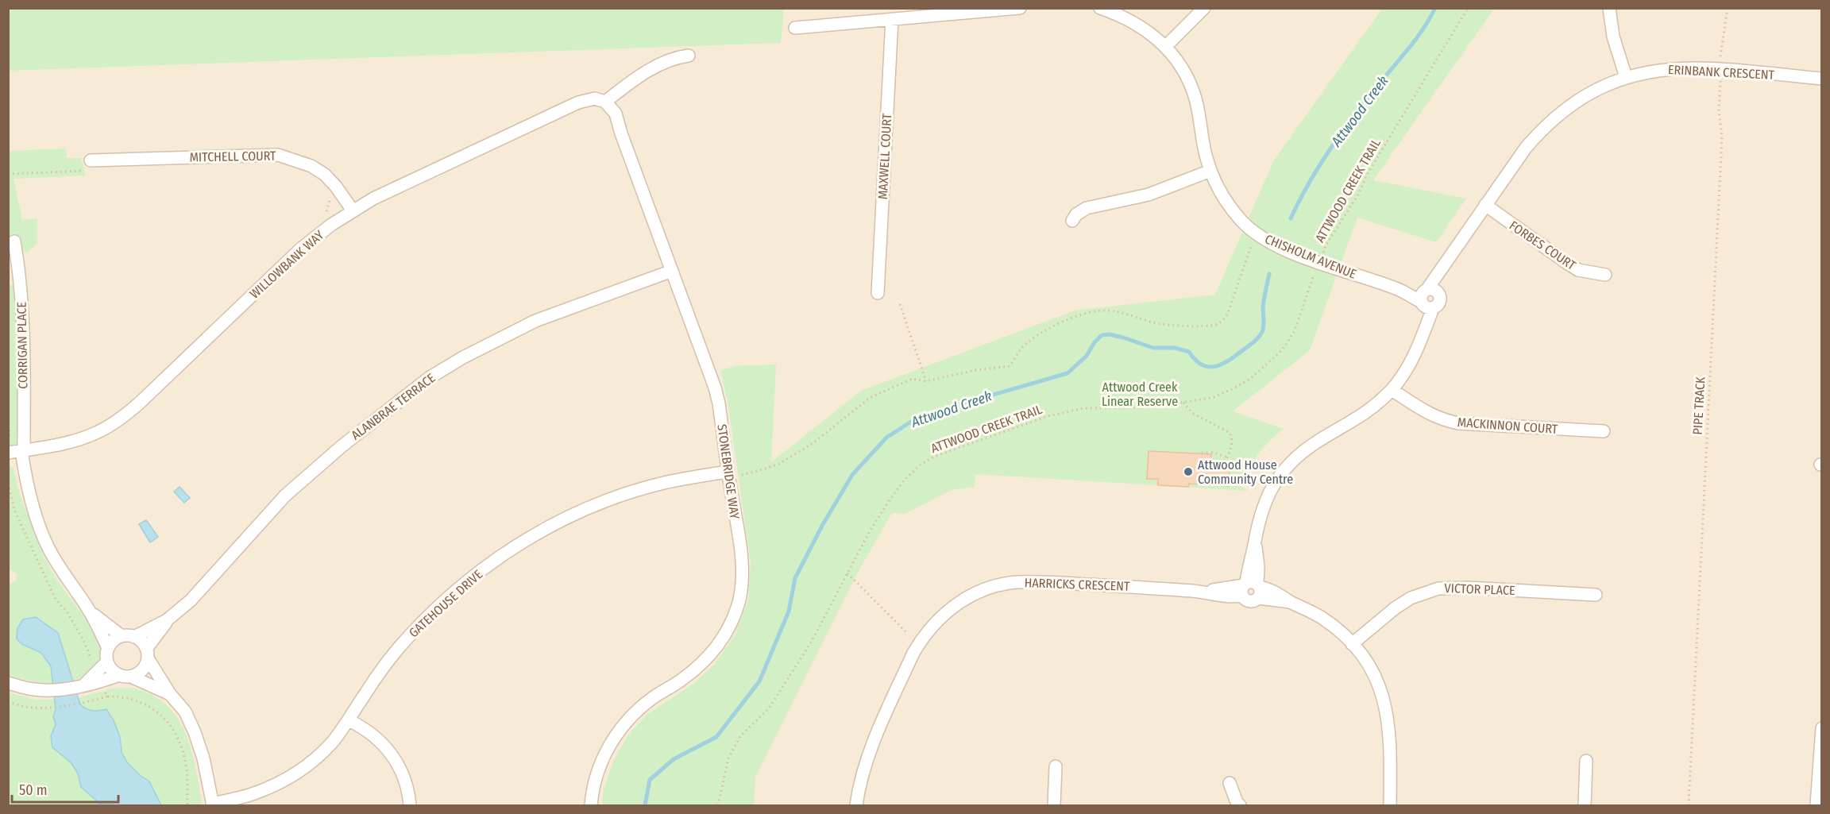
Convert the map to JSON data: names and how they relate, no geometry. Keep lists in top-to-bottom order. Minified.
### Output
{"streets":{"street":["ERINBANK CRESCENT","MITCHELL COURT","MAXWELL COURT","FORBES COURT","CHISHOLM AVENUE","WILLOWBANK WAY","CORRIGAN PLACE","ALANBRAE TERRACE","MACKINNON COURT","STONEBRIDGE WAY","HARRICKS CRESCENT","VICTOR PLACE","GATEHOUSE DRIVE"],"path":["ATTWOOD CREEK TRAIL","PIPE TRACK"]},"crossings":[["ERINBANK CRESCENT","FORBES COURT"],["ERINBANK CRESCENT","CHISHOLM AVENUE"],["ERINBANK CRESCENT","PIPE TRACK"],["ERINBANK CRESCENT","MACKINNON COURT"],["ERINBANK CRESCENT","HARRICKS CRESCENT"],["MITCHELL COURT","WILLOWBANK WAY"],["ATTWOOD CREEK TRAIL","CHISHOLM AVENUE"],["WILLOWBANK WAY","CORRIGAN PLACE"],["WILLOWBANK WAY","STONEBRIDGE WAY"],["ALANBRAE TERRACE","STONEBRIDGE WAY"],["STONEBRIDGE WAY","GATEHOUSE DRIVE"],["HARRICKS CRESCENT","VICTOR PLACE"]],"water":["Attwood Creek"],"parks":["Attwood Creek Linear Reserve"],"places":["Attwood House Community Centre"],"scale_bar":"50 m"}
